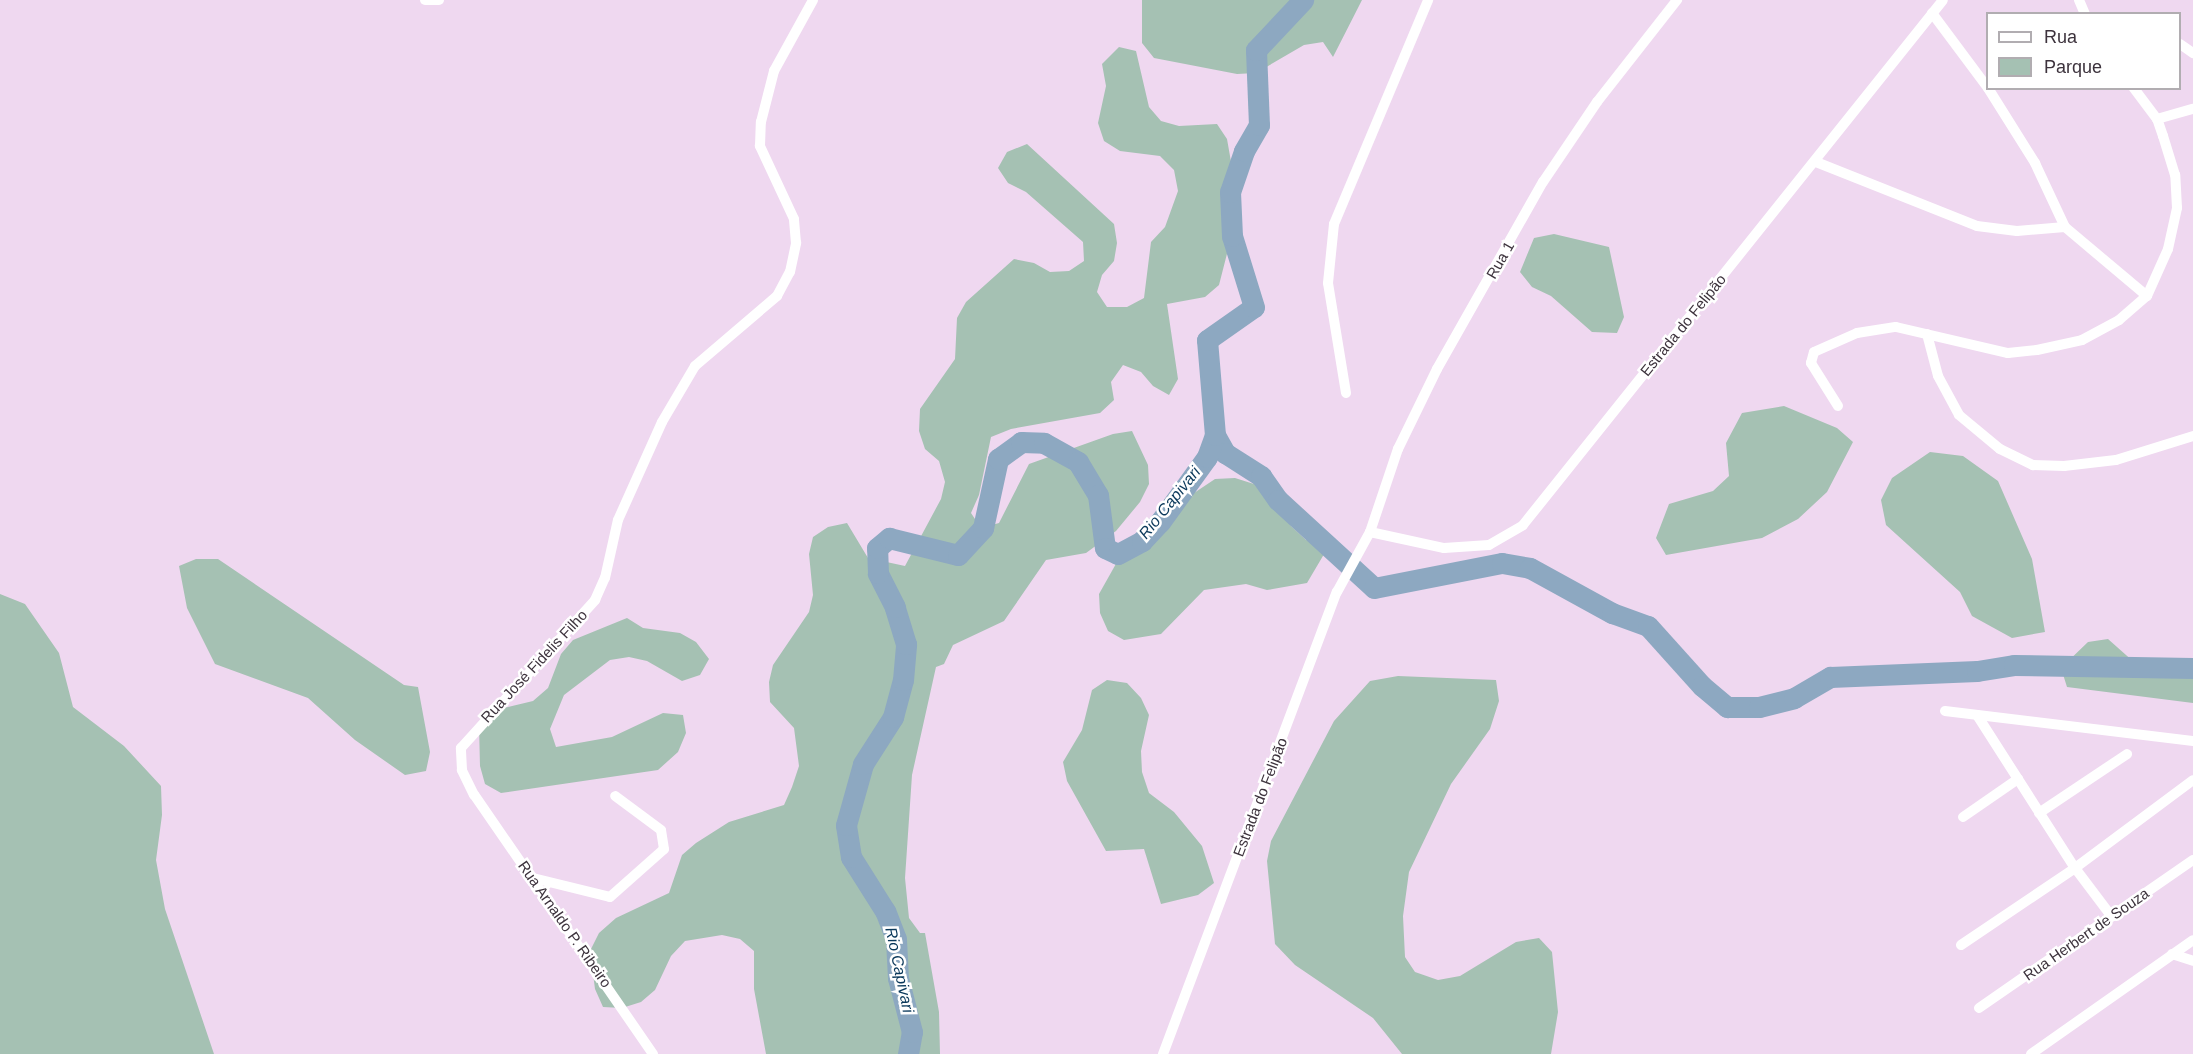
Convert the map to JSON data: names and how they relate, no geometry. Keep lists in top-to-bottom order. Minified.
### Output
{"streets":{"street":["Rua 1","Estrada do Felipão","Rua José Fidelis Filho","Rua Arnaldo P. Ribeiro","Rua Herbert de Souza"]},"crossings":[["Rua 1","Estrada do Felipão"],["Rua José Fidelis Filho","Rua Arnaldo P. Ribeiro"]],"water":["Rio Capivari"],"legend":["Rua","Parque"]}
